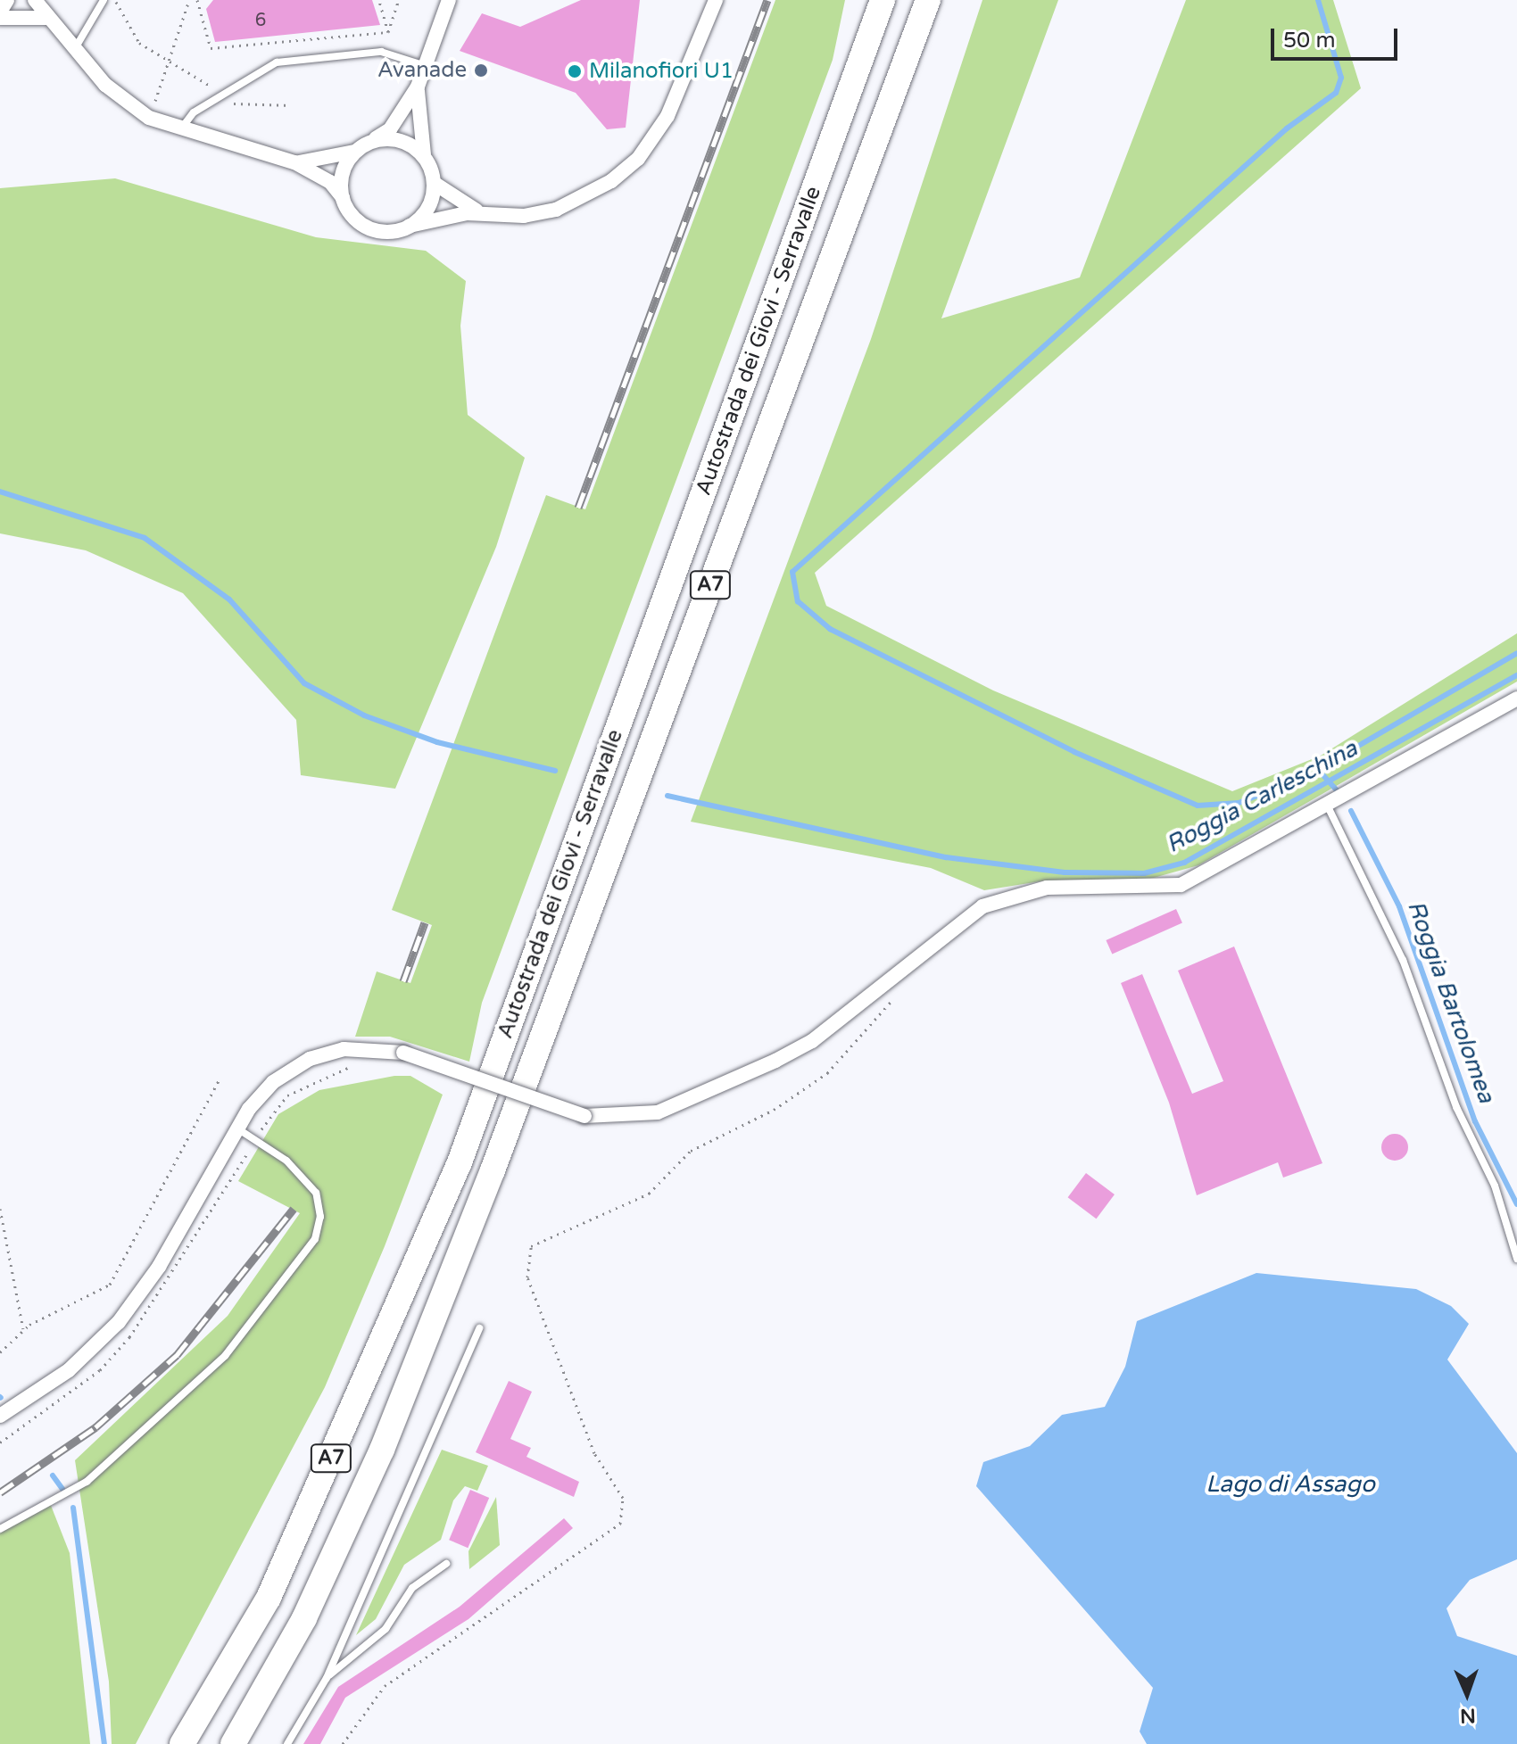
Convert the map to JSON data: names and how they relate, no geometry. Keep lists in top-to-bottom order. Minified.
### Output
{"streets":{"highway":["Autostrada dei Giovi - Serravalle","A7"]},"water":["Roggia Carleschina","Roggia Bartolomea","Lago di Assago"],"places":["Avanade","Milanofiori U1"],"house_numbers":["6"],"scale_bar":"50 m","north":"bottom"}
